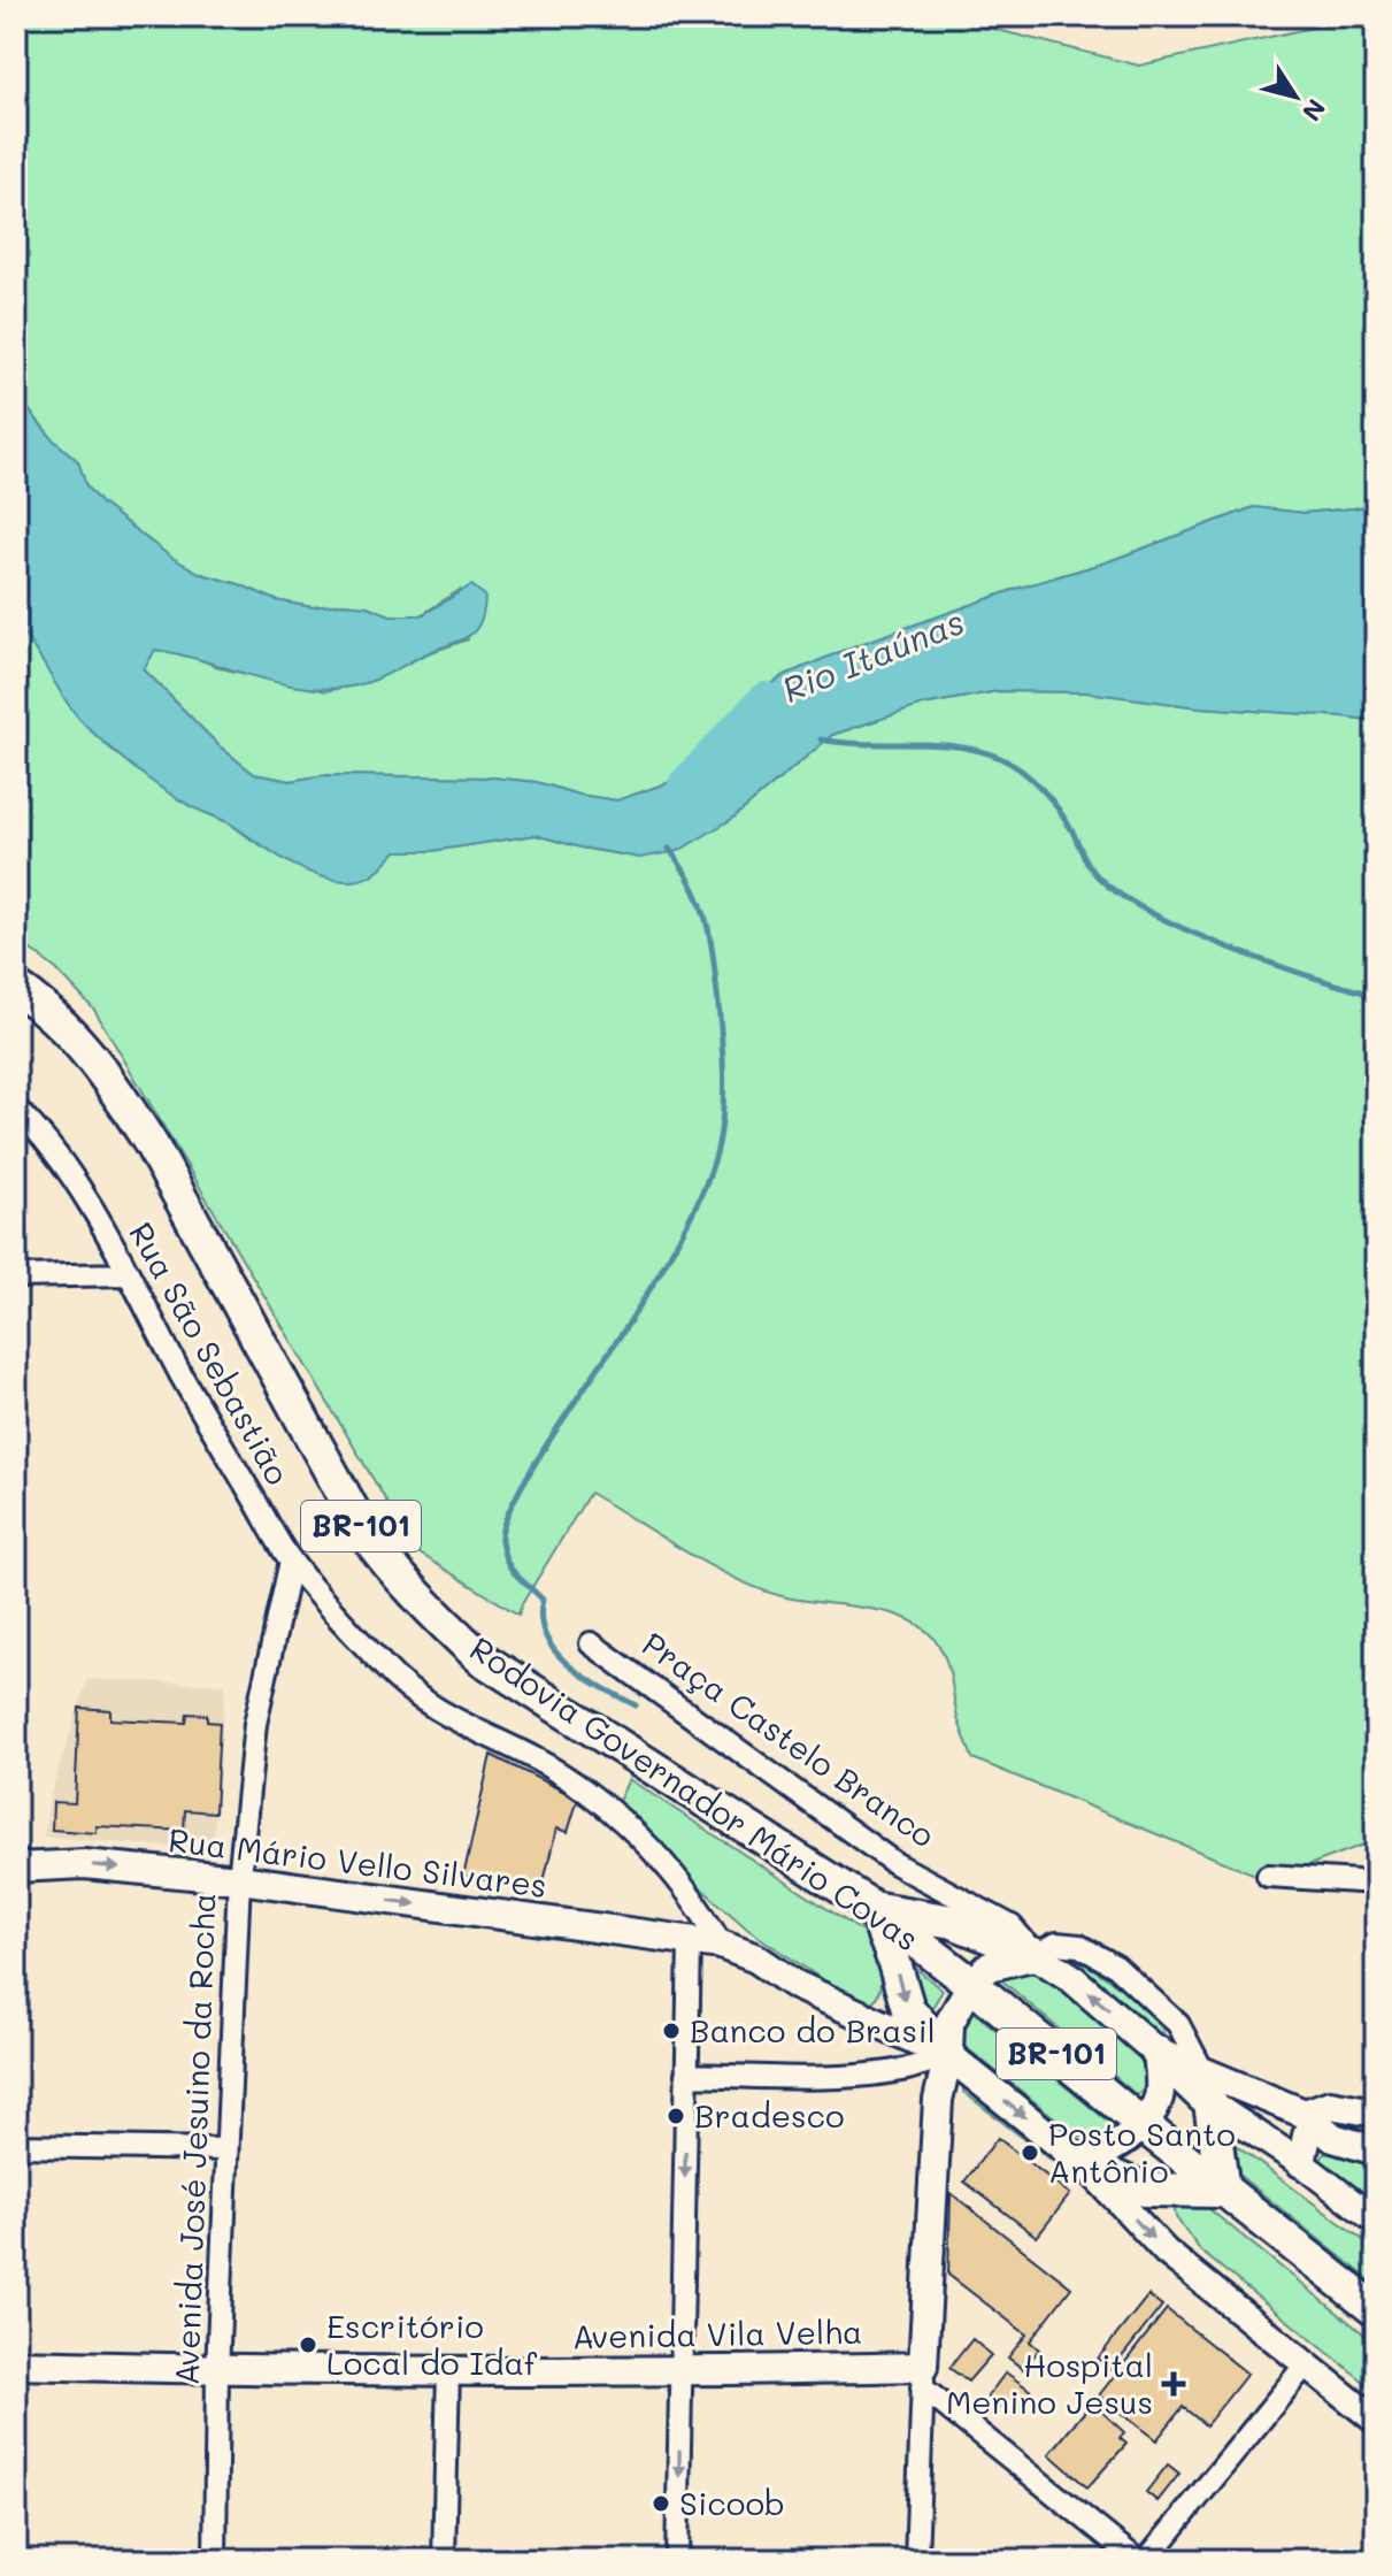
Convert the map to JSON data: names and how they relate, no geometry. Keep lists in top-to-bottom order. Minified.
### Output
{"streets":{"highway":["BR-101","Rodovia Governador Mário Covas"],"main road":["Praça Castelo Branco","Rua Mário Vello Silvares","Avenida Vila Velha"],"street":["Rua São Sebastião","Avenida José Jesuino da Rocha"]},"crossings":[["Rua São Sebastião","Rua Mário Vello Silvares"],["Rua São Sebastião","Avenida José Jesuino da Rocha"],["Rua Mário Vello Silvares","Avenida José Jesuino da Rocha"],["Avenida José Jesuino da Rocha","Avenida Vila Velha"]],"one_way":["Rua Mário Vello Silvares"],"water":["Rio Itaúnas"],"places":{"other":["Banco do Brasil","Bradesco","Posto Santo Antônio","Escritório Local do Idaf","Sicoob"],"health":["Hospital Menino Jesus"]},"north":"bottom right"}
